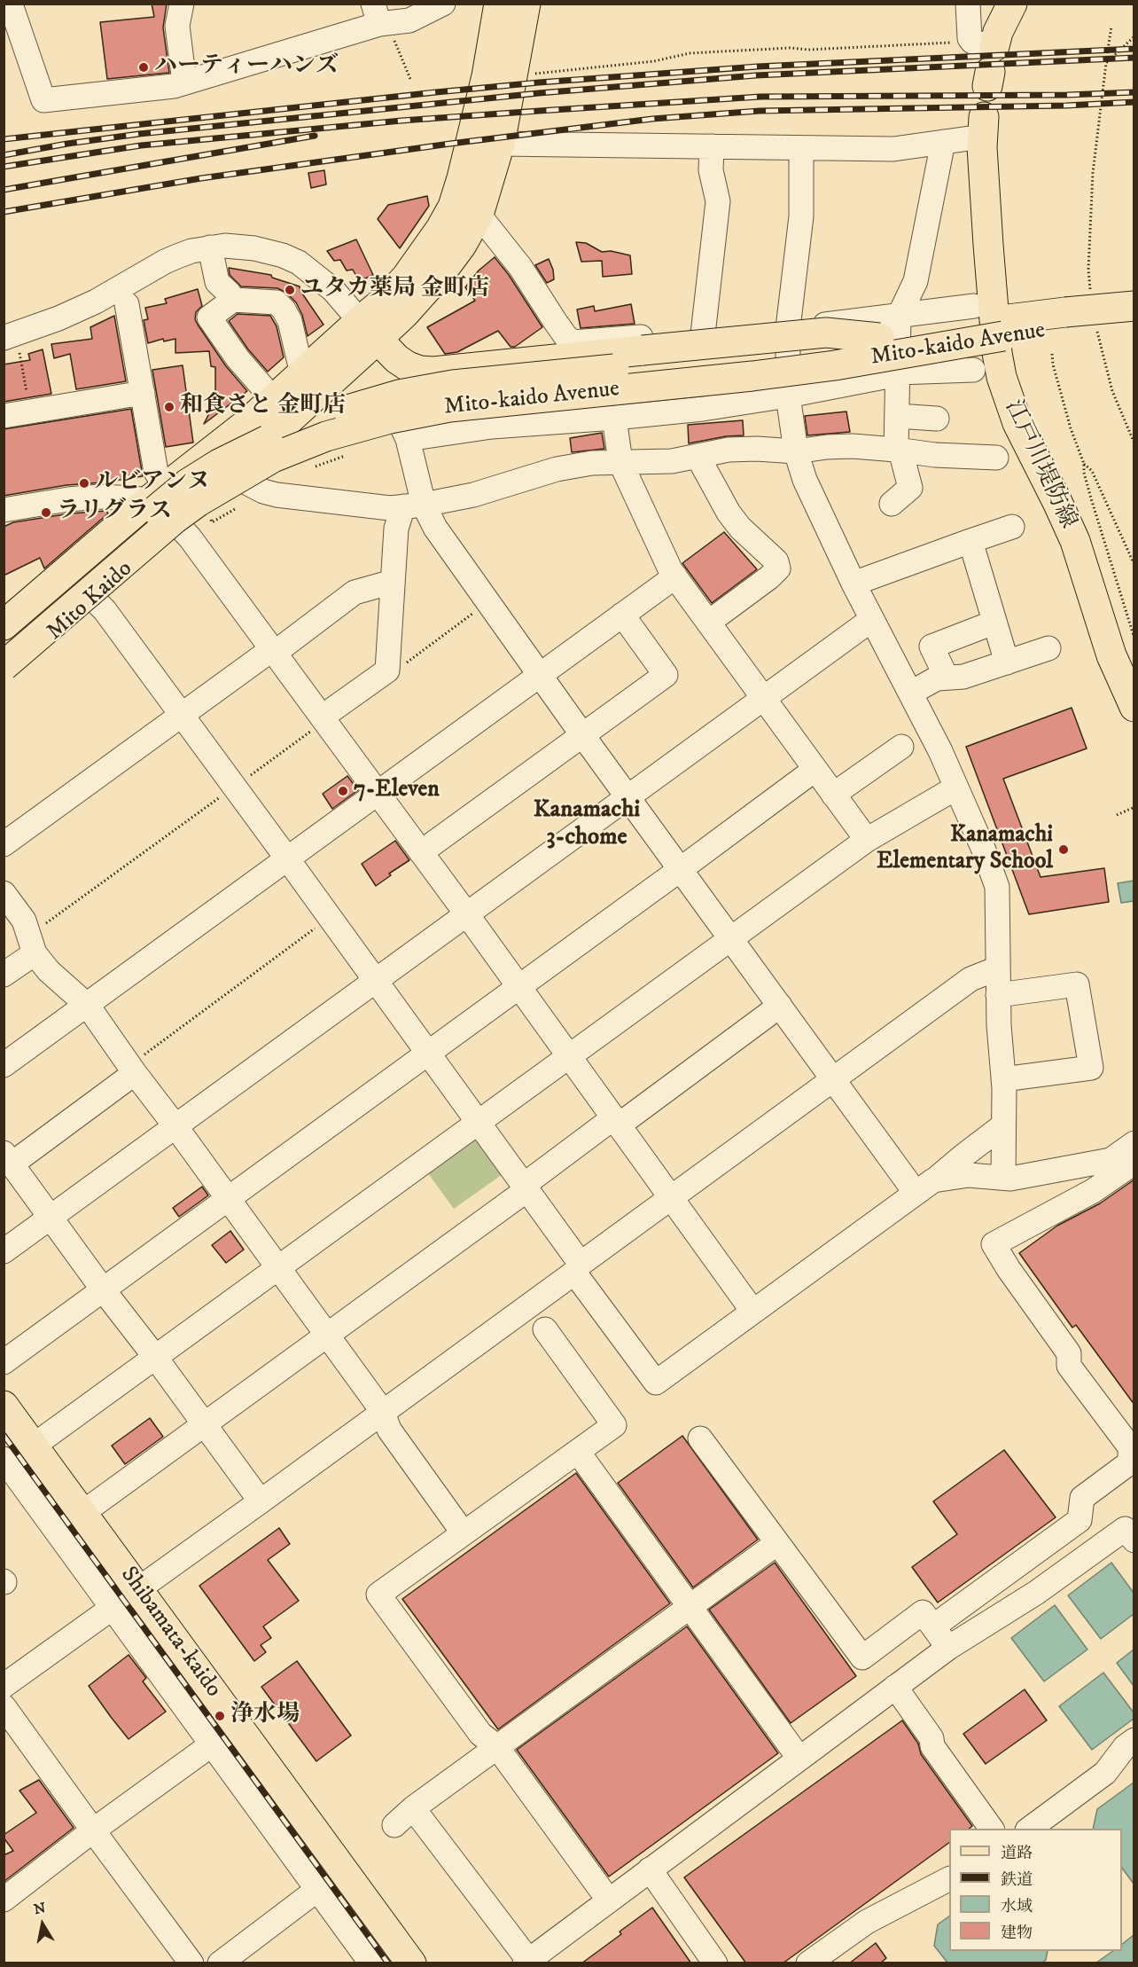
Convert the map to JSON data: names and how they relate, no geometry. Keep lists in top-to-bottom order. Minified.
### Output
{"streets":{"main road":["Mito-kaido Avenue","江戸川堤防線","Mito Kaido","Shibamata-kaido"]},"districts":["Kanamachi 3-chome"],"places":["ハーティーハンズ","ユタカ薬局 金町店","和食さと 金町店","ルビアンヌ","ラリグラス","7-Eleven","Kanamachi Elementary School","浄水場"],"legend":["道路","鉄道","水域","建物"],"north":"top"}
